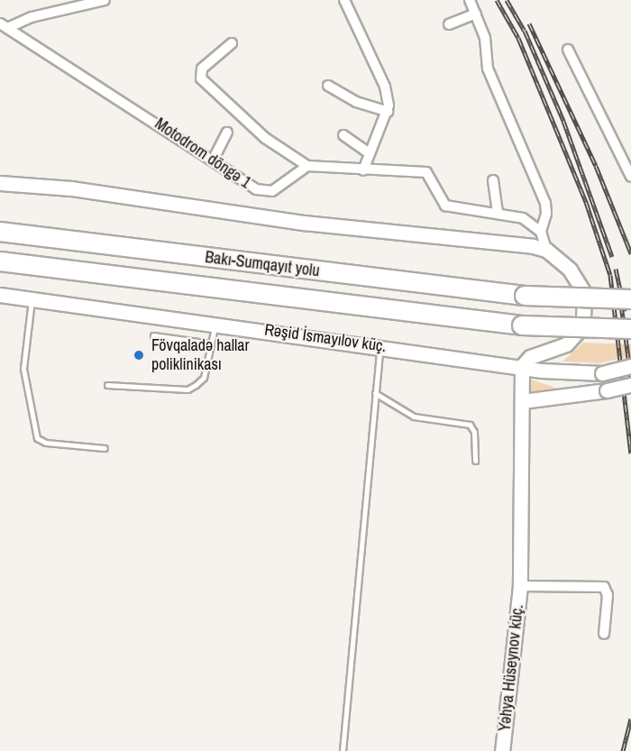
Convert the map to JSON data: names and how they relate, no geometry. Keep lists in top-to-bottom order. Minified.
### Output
{"streets":{"highway":["Bakı-Sumqayıt yolu"],"street":["Motodrom döngə 1","Rəşid İsmayılov küç.","Yəhya Hüseynov küç."]},"crossings":[["Rəşid İsmayılov küç.","Yəhya Hüseynov küç."]],"places":["Fövqaladə hallar poliklinikası"]}
